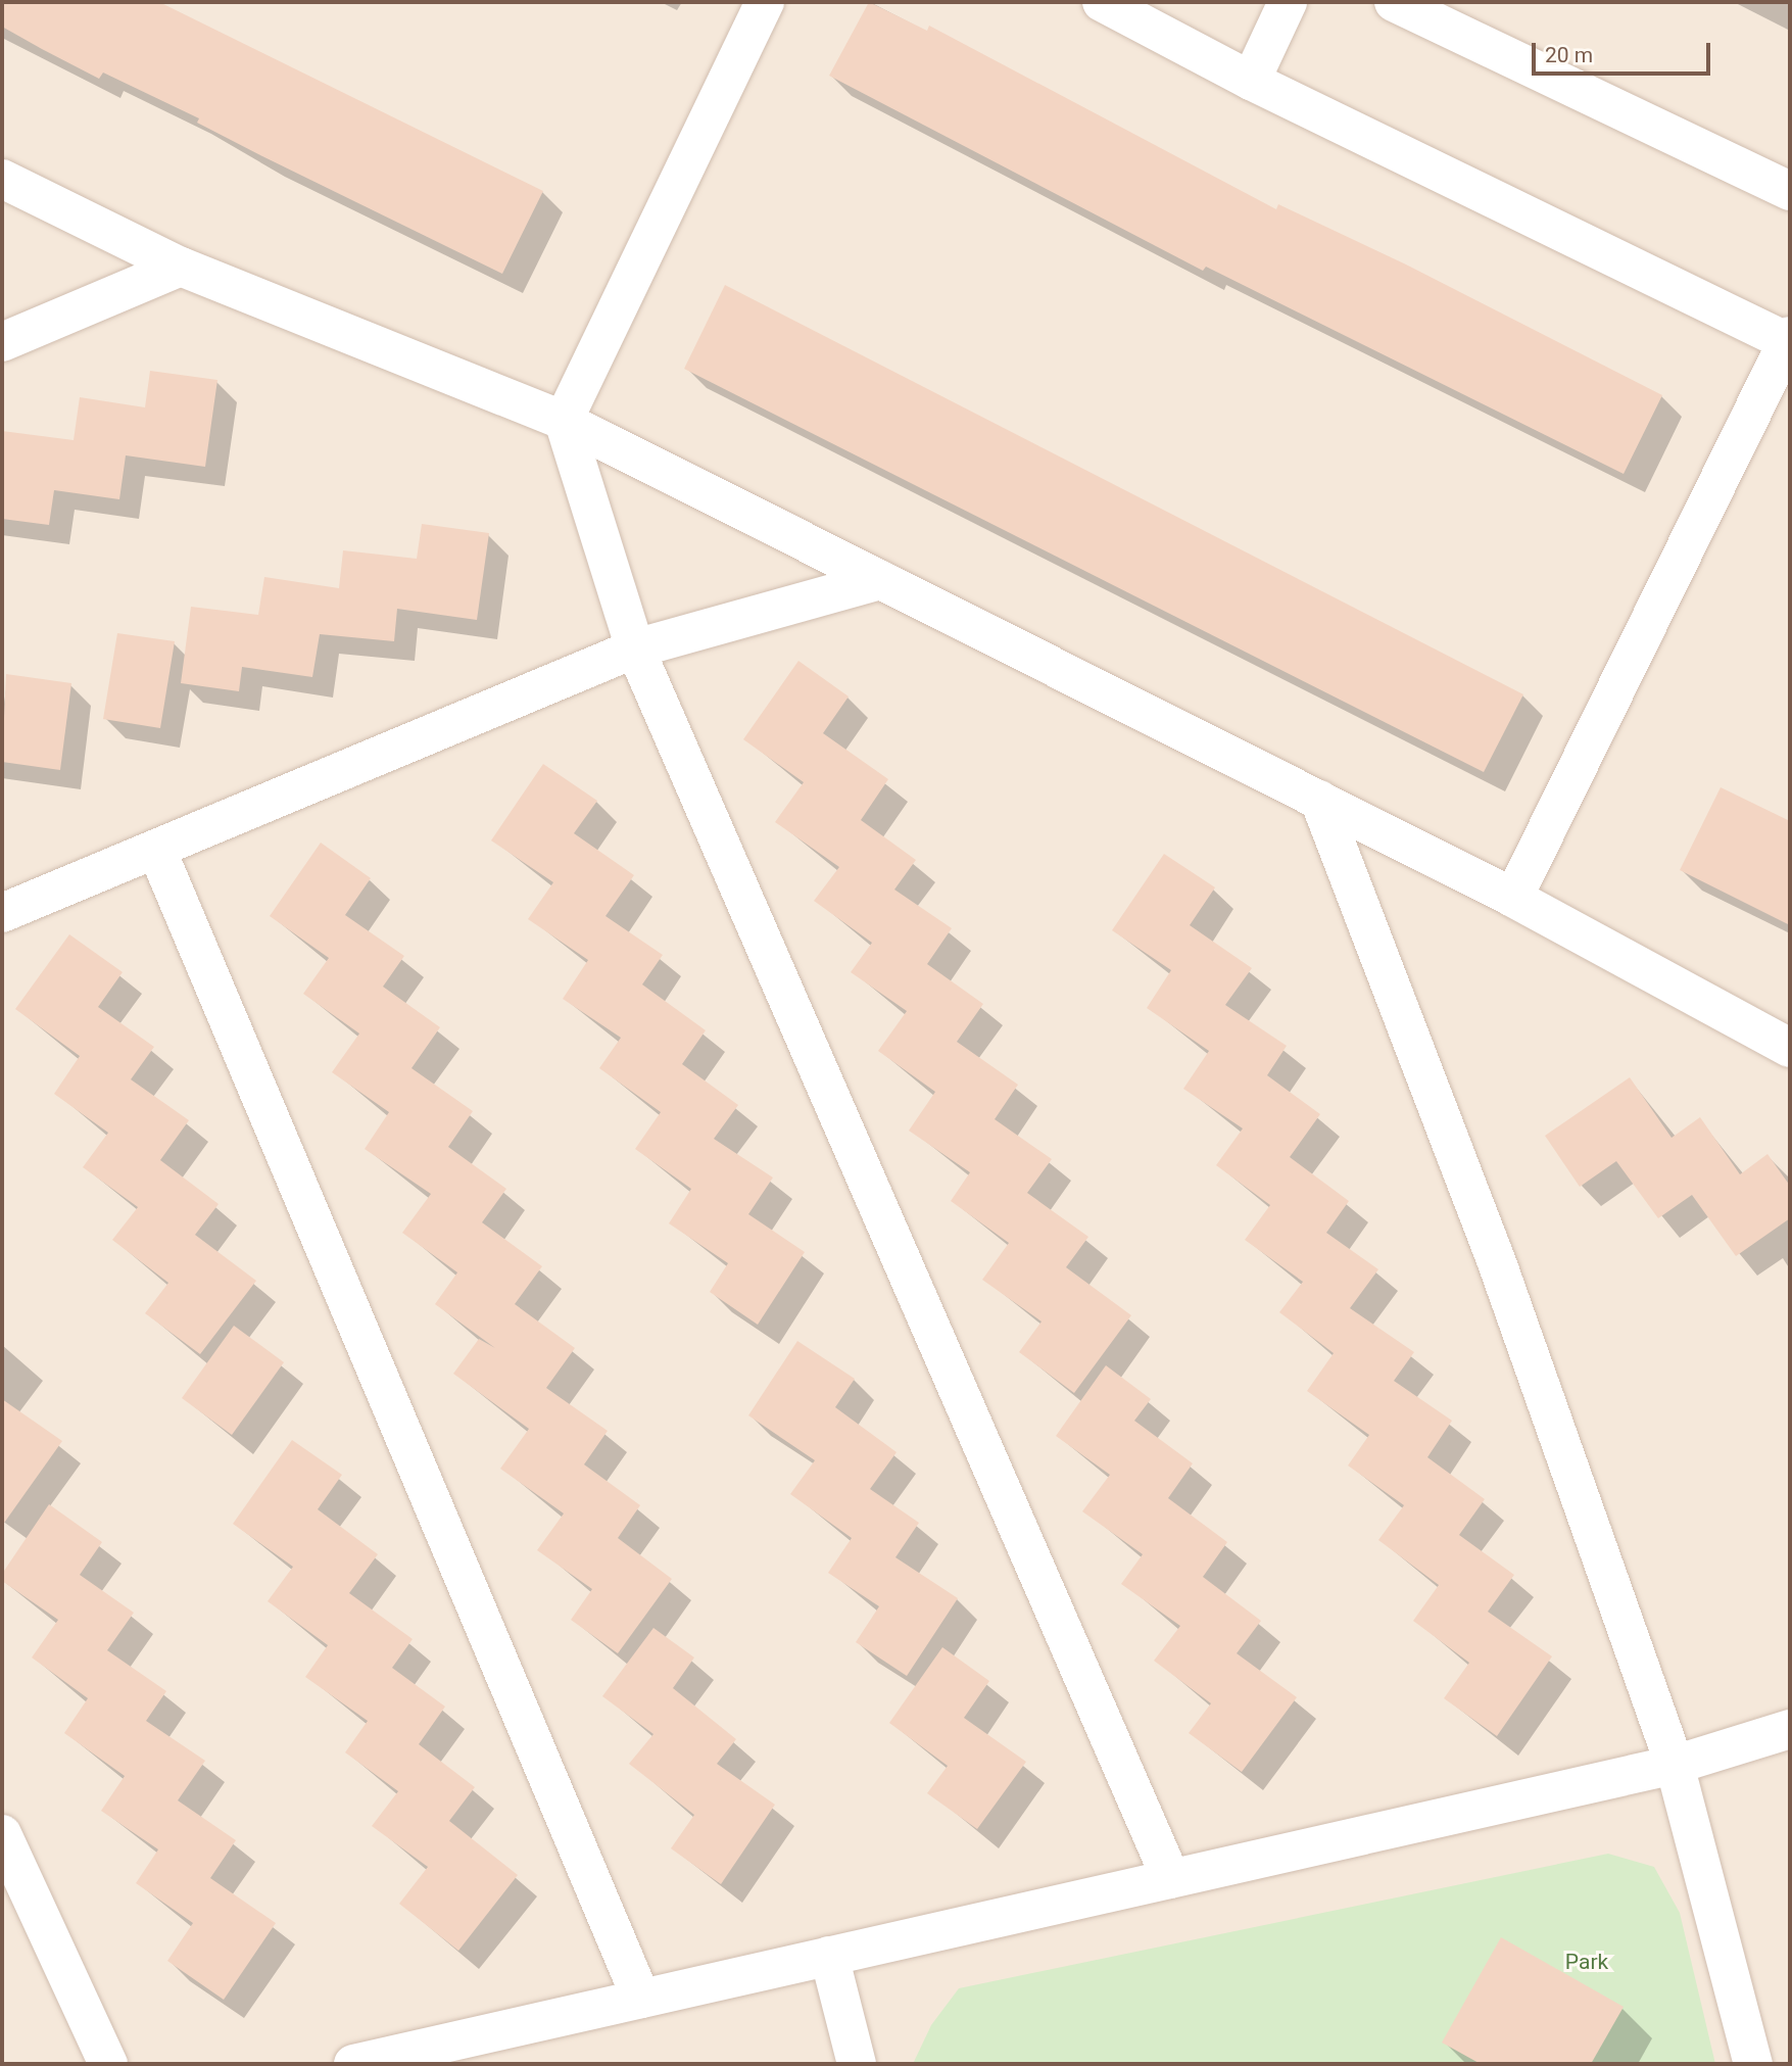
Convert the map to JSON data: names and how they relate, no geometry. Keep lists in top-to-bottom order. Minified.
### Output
{"parks":["Park"],"scale_bar":"20 m"}
